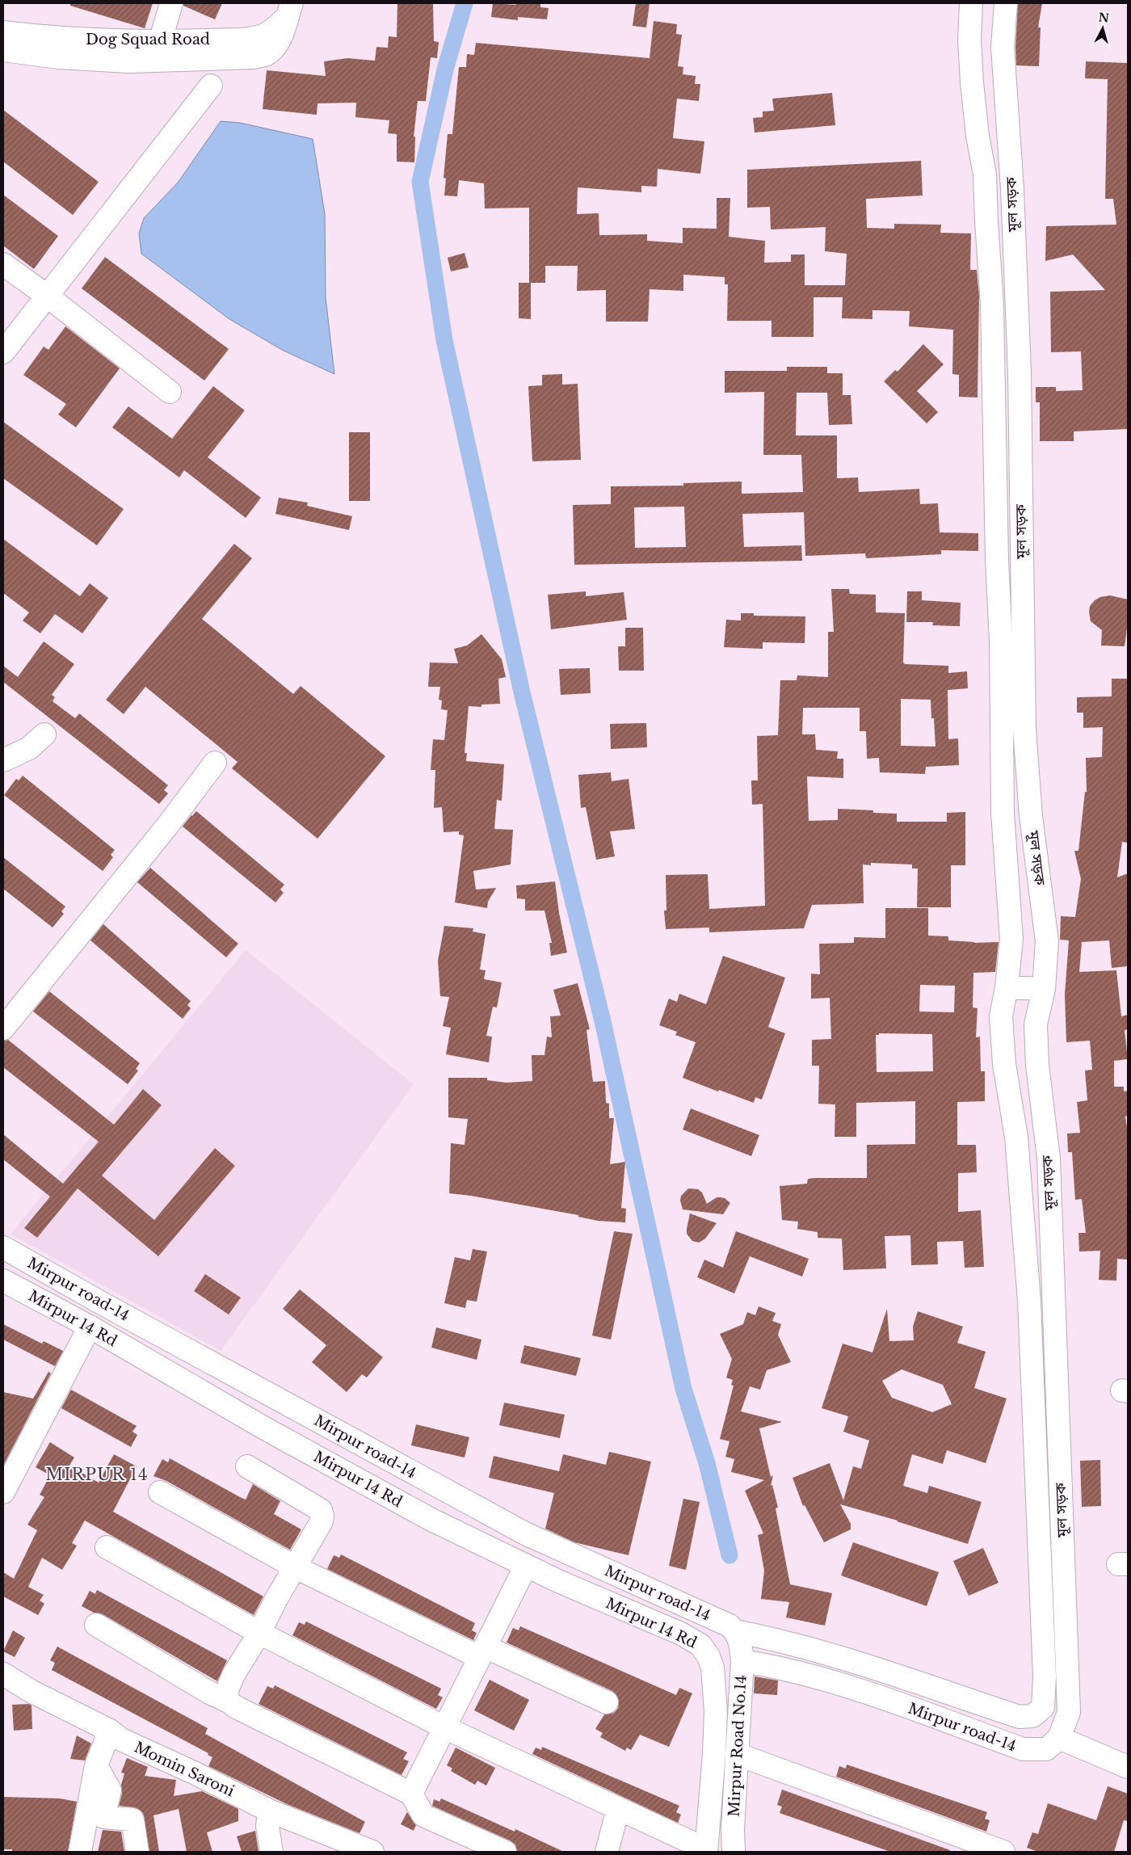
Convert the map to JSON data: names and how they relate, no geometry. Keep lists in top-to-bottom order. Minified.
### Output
{"streets":{"street":["Dog Squad Road","মূল সড়ক","Mirpur road-14","Mirpur 14 Rd","Mirpur Road No.14","Momin Saroni"]},"crossings":[["মূল সড়ক","Mirpur road-14"],["Mirpur road-14","Mirpur Road No.14"],["Mirpur 14 Rd","Mirpur Road No.14"]],"districts":["MIRPUR 14"],"north":"top"}
